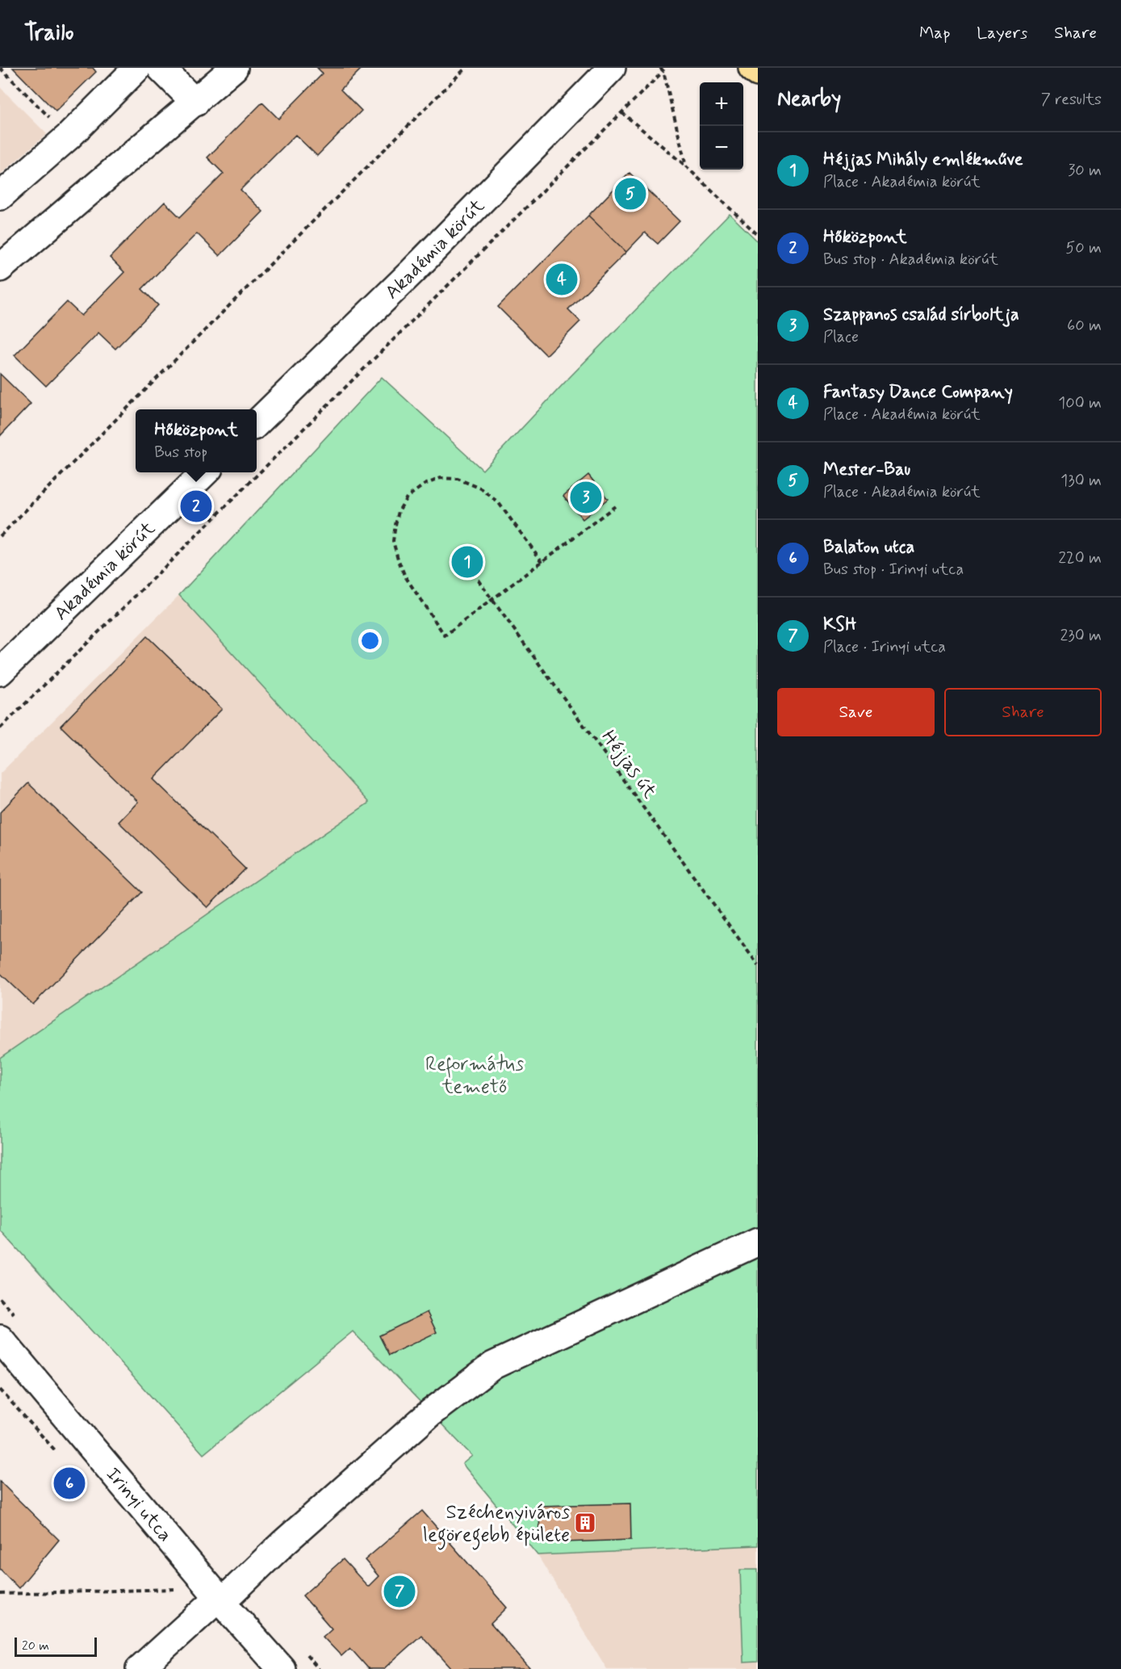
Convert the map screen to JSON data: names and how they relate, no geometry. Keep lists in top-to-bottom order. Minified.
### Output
{"streets":{"street":["Akadémia körút","Irinyi utca"],"path":["Héjjas út"]},"parks":["Református temető"],"places":{"building":["Széchenyiváros legöregebb épülete"]},"scale_bar":"20 m","page":{"header":"Trailo","nav":["Map","Layers","Share"],"heading":["Nearby","7 results"],"map_buttons":["+","−"],"list":[{"mark":"1","name":"Héjjas Mihály emlékműve","note":"Place · Akadémia körút","value":"30 m"},{"mark":"2","name":"Hőközpont","note":"Bus stop · Akadémia körút","value":"50 m"},{"mark":"3","name":"Szappanos család sírboltja","note":"Place","value":"60 m"},{"mark":"4","name":"Fantasy Dance Company","note":"Place · Akadémia körút","value":"100 m"},{"mark":"5","name":"Mester-Bau","note":"Place · Akadémia körút","value":"130 m"},{"mark":"6","name":"Balaton utca","note":"Bus stop · Irinyi utca","value":"220 m"},{"mark":"7","name":"KSH","note":"Place · Irinyi utca","value":"230 m"}],"pins":["5","4","3","2","1","6","7"],"popup":["Hőközpont","Bus stop"],"buttons":["Save","Share"],"scale":"20 m"}}
